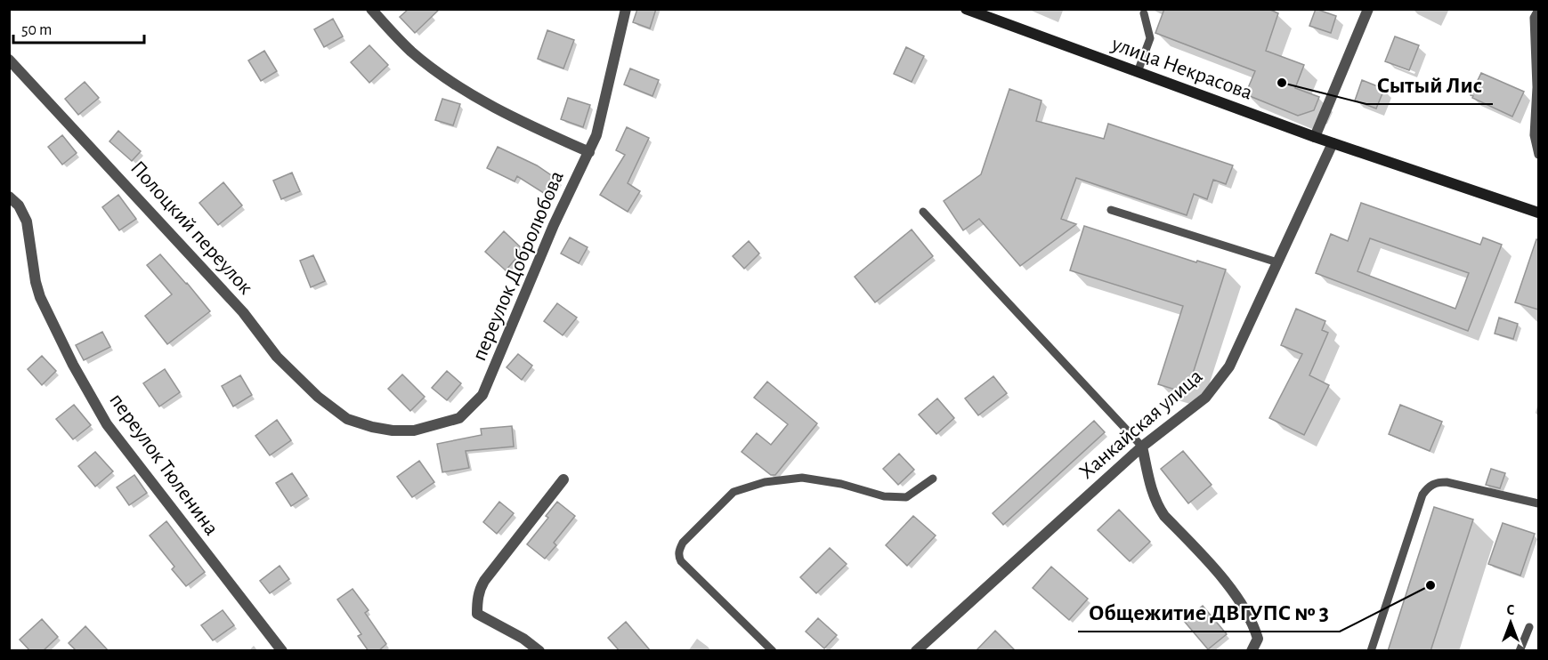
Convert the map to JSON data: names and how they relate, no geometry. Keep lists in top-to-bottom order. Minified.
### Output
{"streets":{"street":["улица Некрасова","Полоцкий переулок","переулок Добролюбова","Ханкайская улица","переулок Тюленина"]},"crossings":[["улица Некрасова","Ханкайская улица"],["Полоцкий переулок","переулок Добролюбова"]],"places":["Сытый Лис","Общежитие ДВГУПС № 3"],"scale_bar":"50 m","north":"top"}
